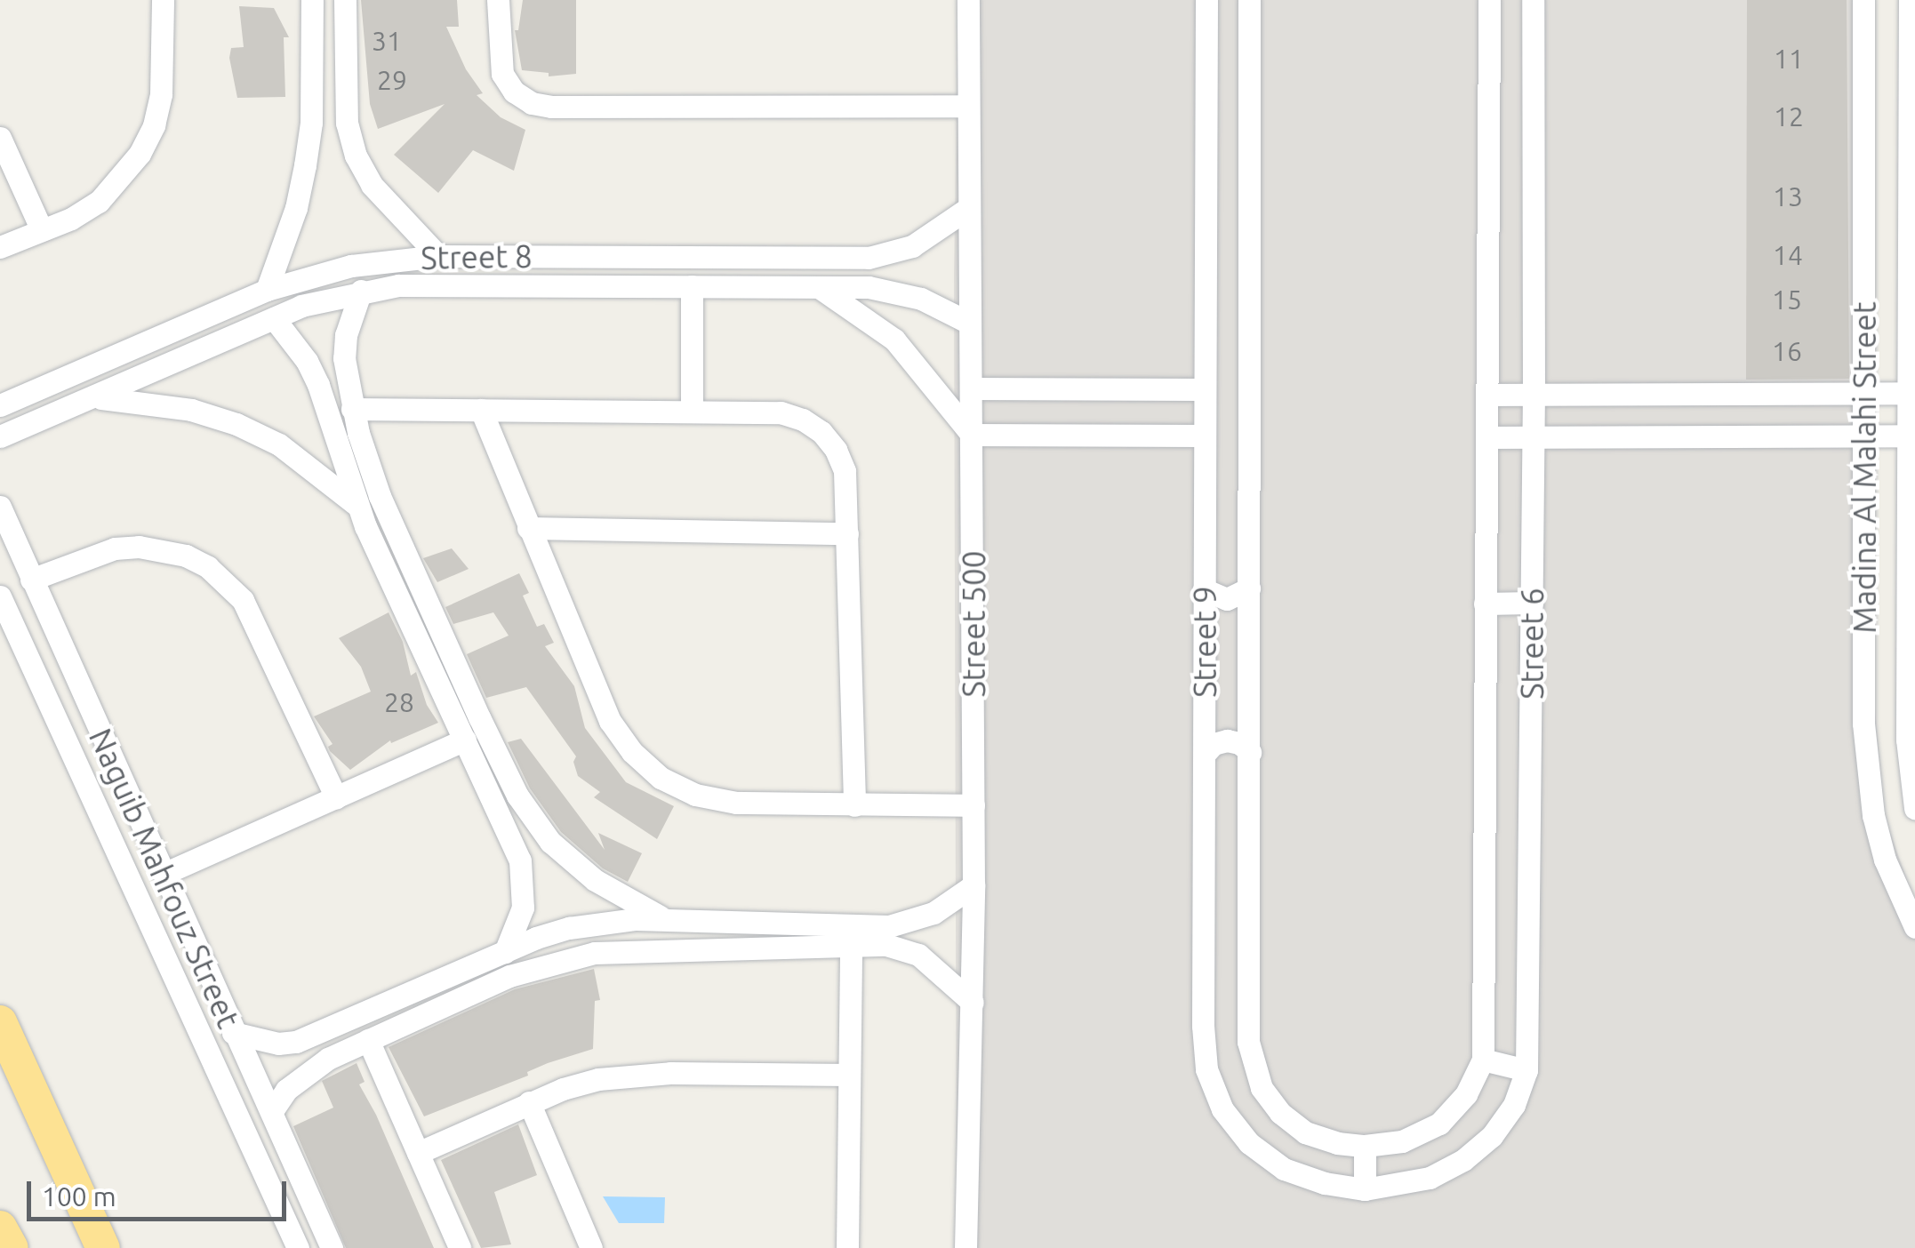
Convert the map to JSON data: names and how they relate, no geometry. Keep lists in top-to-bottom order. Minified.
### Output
{"streets":{"street":["Street 8","Madina Al Malahi Street","Street 500","Street 9","Street 6","Naguib Mahfouz Street"]},"crossings":[["Street 8","Street 500"],["Street 9","Street 6"]],"house_numbers":["31","11","29","12","13","14","15","16","28"],"scale_bar":"100 m"}
